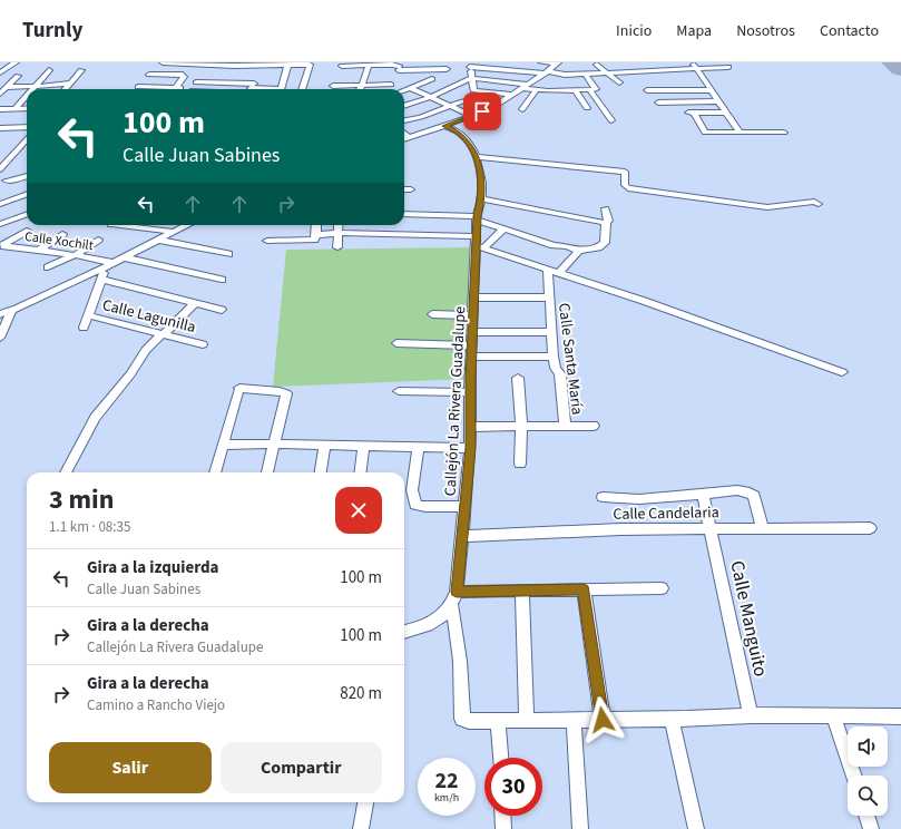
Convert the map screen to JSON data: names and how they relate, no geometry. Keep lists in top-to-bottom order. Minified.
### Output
{"streets":{"street":["Calle Xochilt","Calle Lagunilla","Calle Santa María","Callejón La Rivera Guadalupe","Calle Candelaria","Calle Manguito"]},"crossings":[["Callejón La Rivera Guadalupe","Calle Candelaria"],["Calle Candelaria","Calle Manguito"]],"page":{"header":"Turnly","nav":["Inicio","Mapa","Nosotros","Contacto"],"turn":["100 m","Calle Juan Sabines"],"heading":["3 min","1.1 km · 08:35"],"list":[{"name":"Gira a la izquierda","note":"Calle Juan Sabines","value":"100 m"},{"name":"Gira a la derecha","note":"Callejón La Rivera Guadalupe","value":"100 m"},{"name":"Gira a la derecha","note":"Camino a Rancho Viejo","value":"820 m"}],"buttons":["Salir","Compartir"],"speed":"22 km/h","limit":"30"}}
